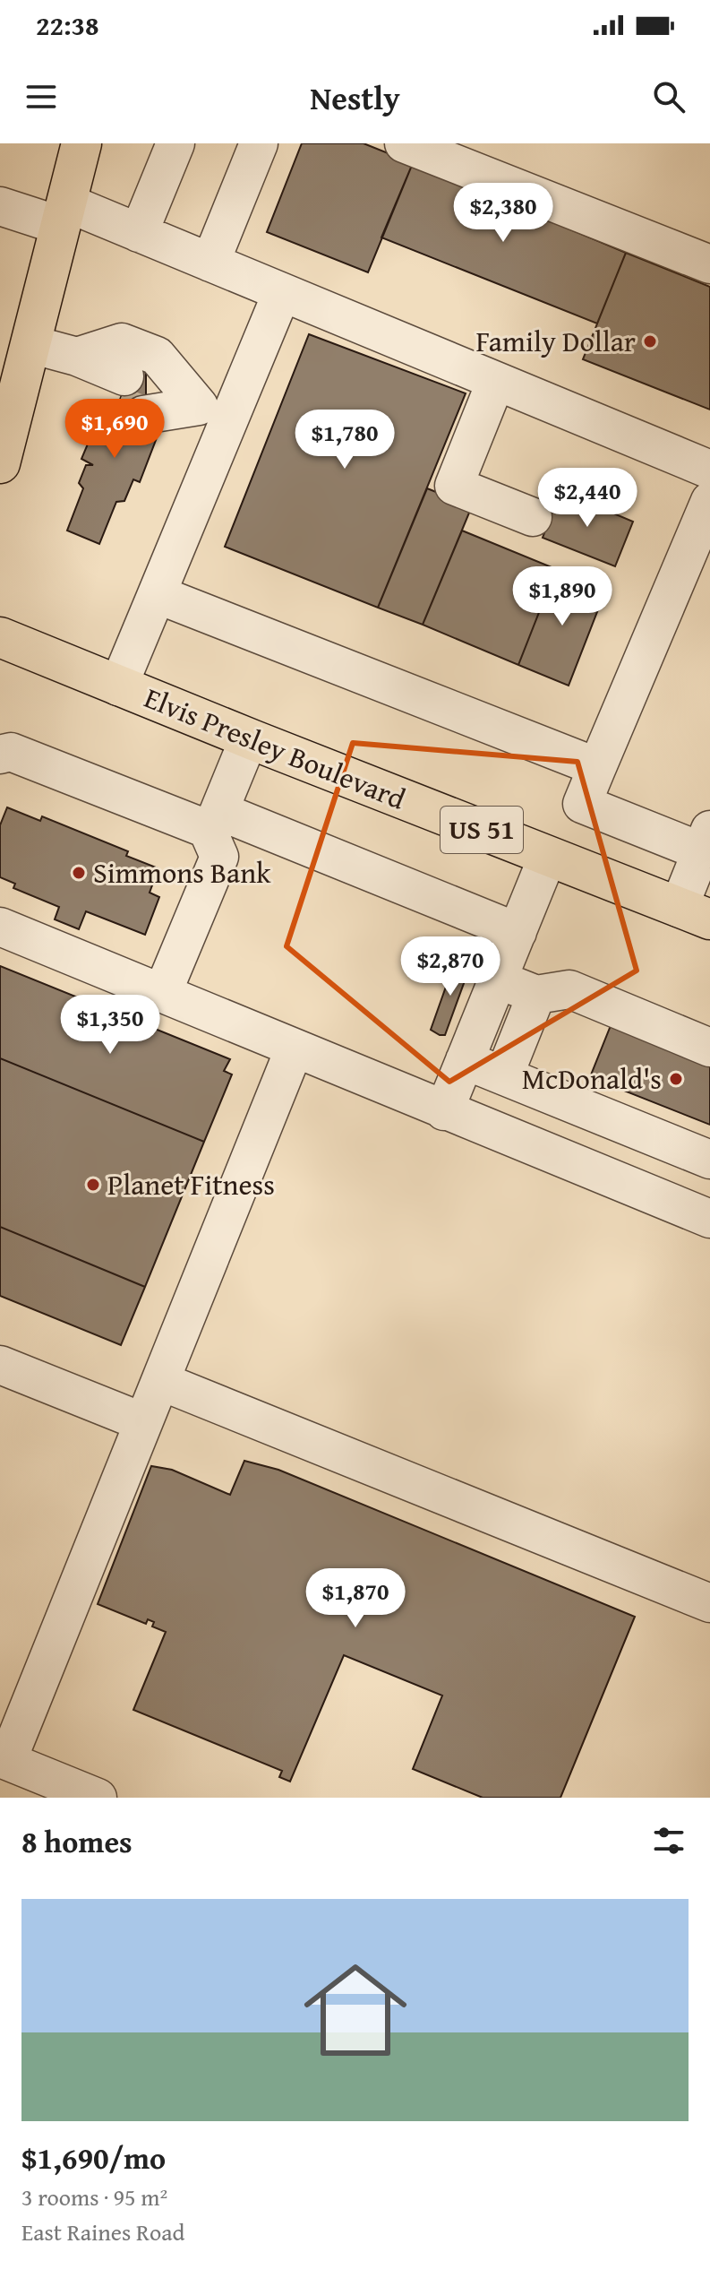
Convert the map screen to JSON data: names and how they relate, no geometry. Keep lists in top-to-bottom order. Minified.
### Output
{"streets":{"main road":["Elvis Presley Boulevard","US 51"]},"places":["Family Dollar","Simmons Bank","McDonald's","Planet Fitness"],"page":{"status":"22:38","header":"Nestly","price":["$2,380","$1,690","$1,780","$2,440","$1,890","$2,870","$1,350","$1,870"],"heading":"8 homes","list":[{"name":"$1,690/mo","note":"3 rooms · 95 m² · East Raines Road"}]}}
